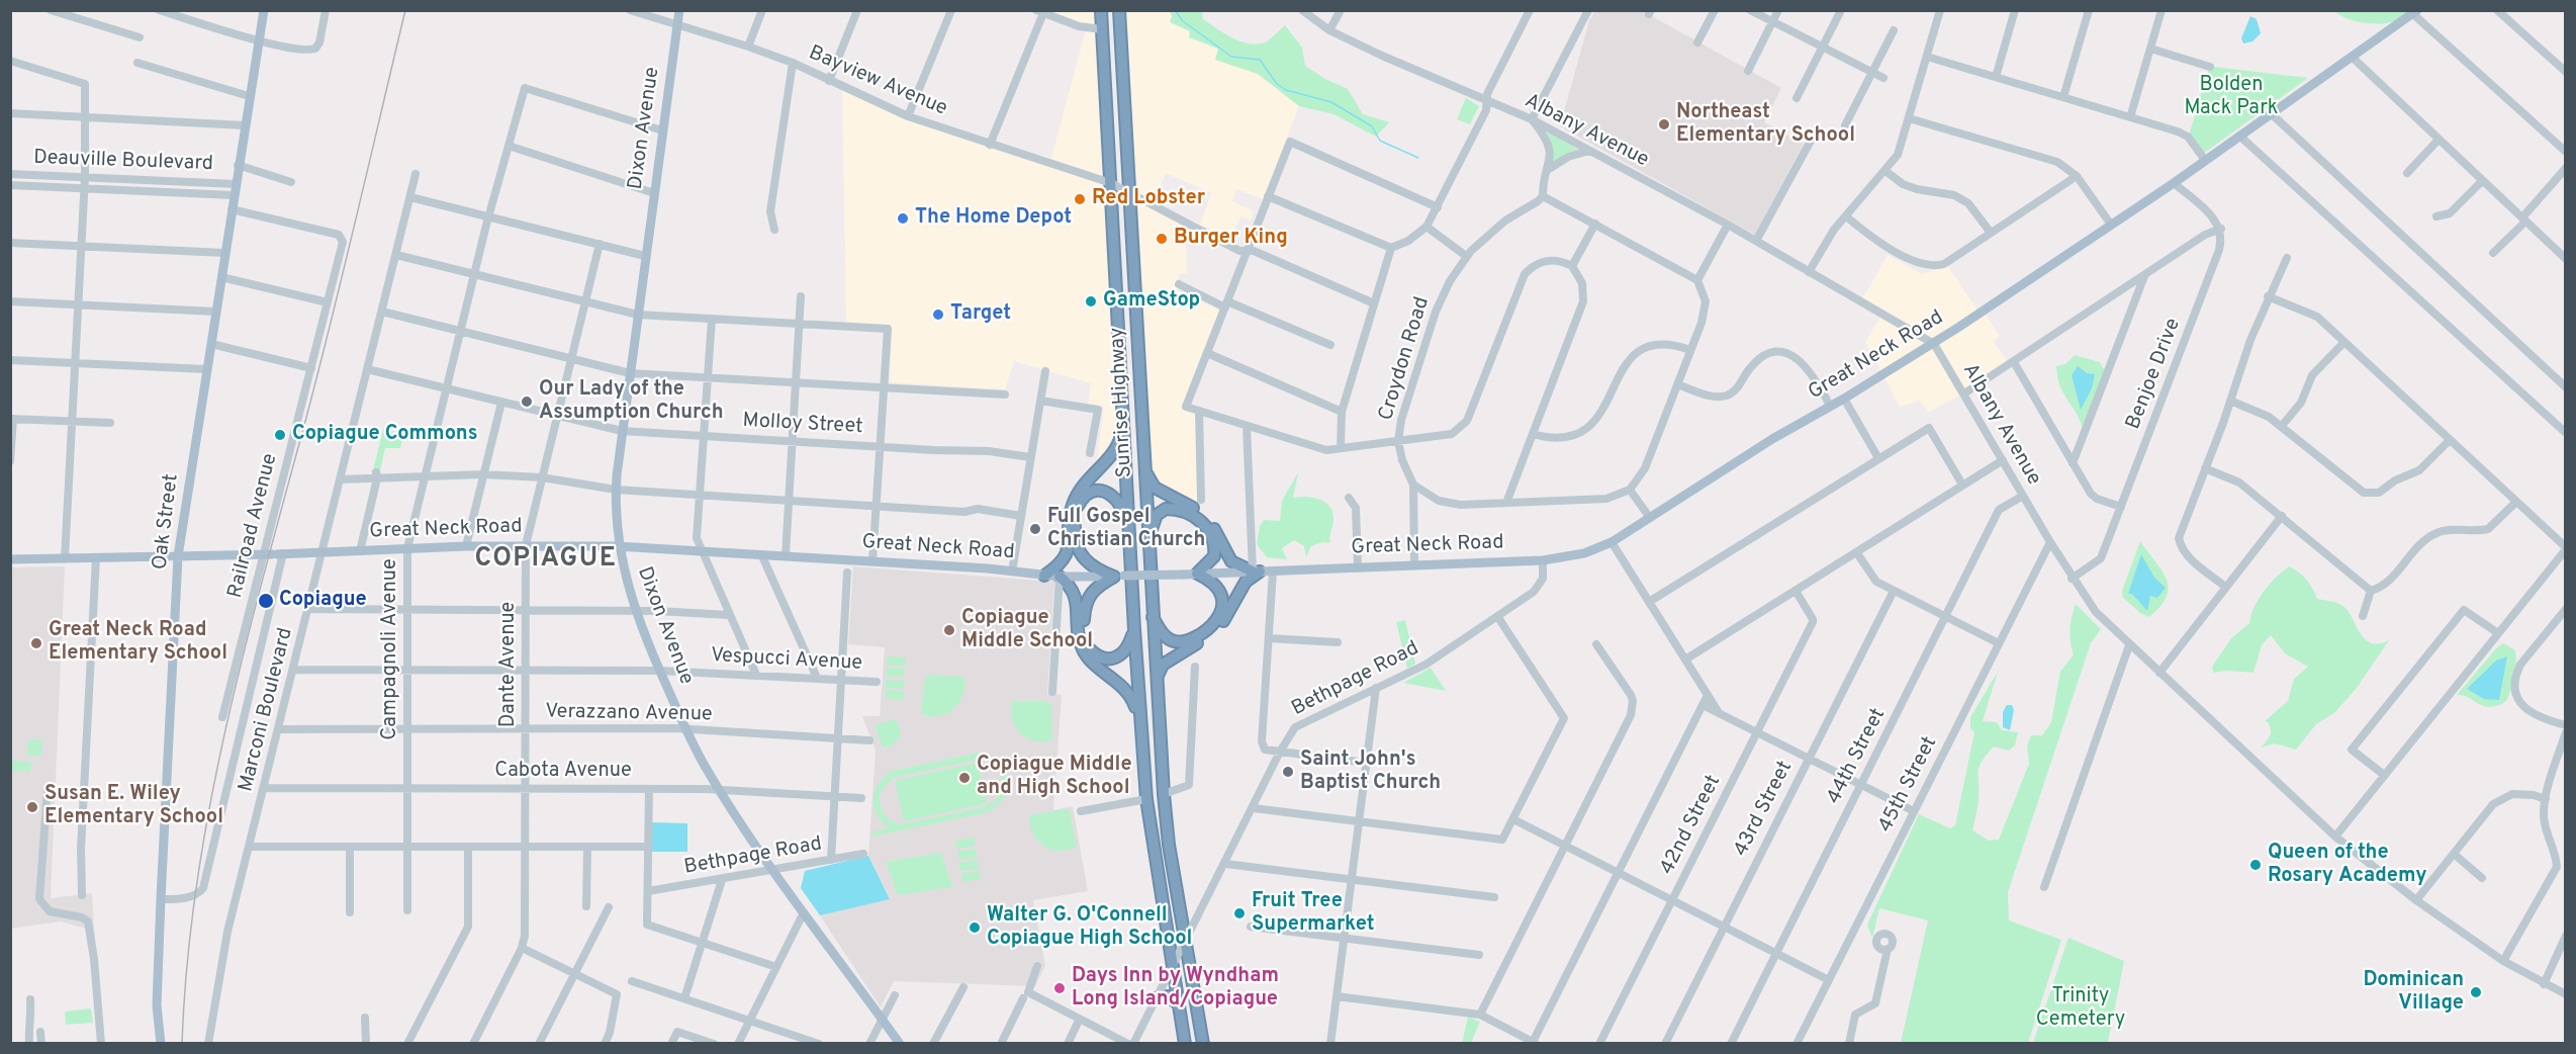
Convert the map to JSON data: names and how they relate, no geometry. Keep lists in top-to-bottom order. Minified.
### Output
{"streets":{"highway":["Sunrise Highway"],"main road":["Dixon Avenue","Great Neck Road","Oak Street"],"street":["Bayview Avenue","Albany Avenue","Deauville Boulevard","Croydon Road","Benjoe Drive","Molloy Street","Railroad Avenue","Campagnoli Avenue","Vespucci Avenue","Dante Avenue","Bethpage Road","Marconi Boulevard","Verazzano Avenue","44th Street","Cabota Avenue","45th Street","43rd Street","42nd Street"]},"crossings":[["Bayview Avenue","Dixon Avenue"],["Bayview Avenue","Sunrise Highway"],["Dixon Avenue","Great Neck Road"],["Dixon Avenue","Molloy Street"],["Dixon Avenue","Campagnoli Avenue"],["Dixon Avenue","Vespucci Avenue"],["Dixon Avenue","Bethpage Road"],["Dixon Avenue","Verazzano Avenue"],["Dixon Avenue","Cabota Avenue"],["Albany Avenue","Great Neck Road"],["Albany Avenue","Benjoe Drive"],["Albany Avenue","44th Street"],["Albany Avenue","45th Street"],["Deauville Boulevard","Oak Street"],["Great Neck Road","Croydon Road"],["Great Neck Road","Oak Street"],["Great Neck Road","Railroad Avenue"],["Great Neck Road","Campagnoli Avenue"],["Great Neck Road","Dante Avenue"],["Great Neck Road","Bethpage Road"],["Great Neck Road","Marconi Boulevard"],["Sunrise Highway","Bethpage Road"],["Molloy Street","Campagnoli Avenue"],["Molloy Street","Dante Avenue"],["Molloy Street","Marconi Boulevard"],["Oak Street","Railroad Avenue"],["Campagnoli Avenue","Vespucci Avenue"],["Campagnoli Avenue","Verazzano Avenue"],["Campagnoli Avenue","Cabota Avenue"],["Vespucci Avenue","Dante Avenue"],["Vespucci Avenue","Marconi Boulevard"],["Dante Avenue","Verazzano Avenue"],["Dante Avenue","Cabota Avenue"],["Marconi Boulevard","Verazzano Avenue"],["Marconi Boulevard","Cabota Avenue"]],"districts":["COPIAGUE"],"parks":["Bolden Mack Park","Trinity Cemetery"],"places":["Northeast Elementary School","Red Lobster","The Home Depot","Burger King","GameStop","Target","Our Lady of the Assumption Church","Copiague Commons","Full Gospel Christian Church","Copiague","Copiague Middle School","Great Neck Road Elementary School","Saint John's Baptist Church","Copiague Middle and High School","Susan E. Wiley Elementary School","Queen of the Rosary Academy","Fruit Tree Supermarket","Walter G. O'Connell Copiague High School","Days Inn by Wyndham Long Island/Copiague","Dominican Village"]}
